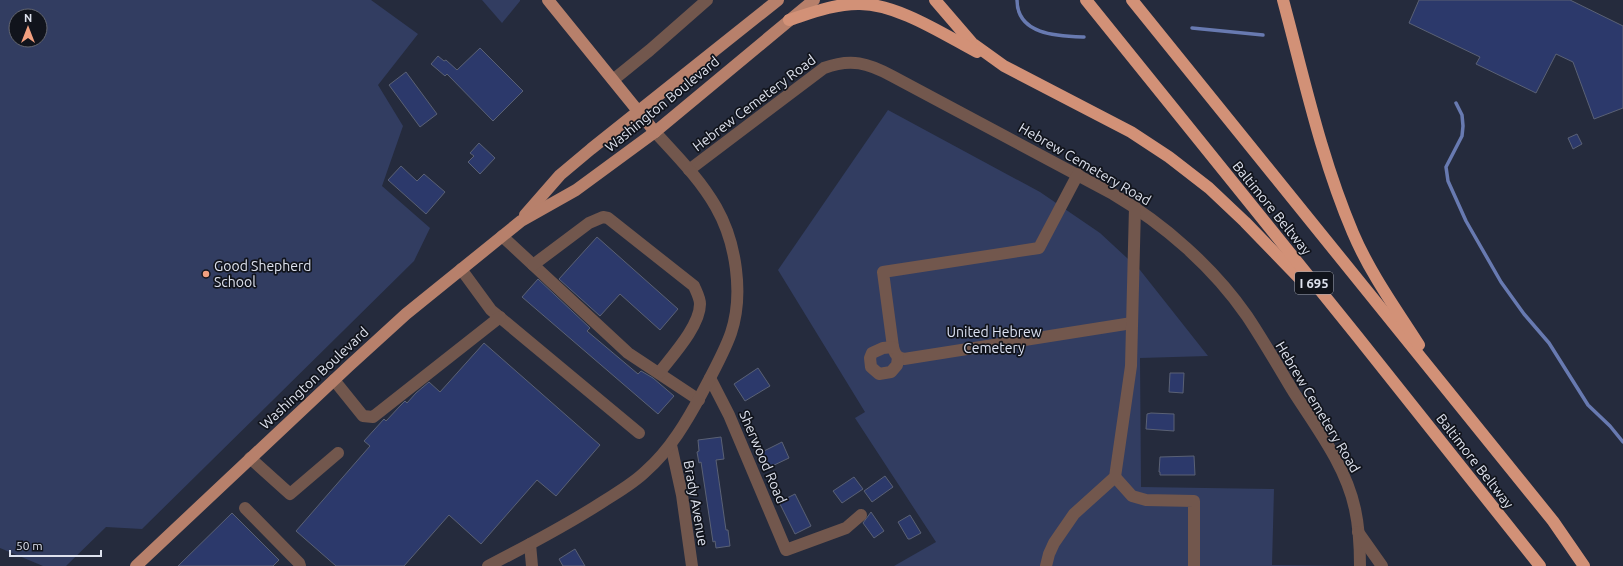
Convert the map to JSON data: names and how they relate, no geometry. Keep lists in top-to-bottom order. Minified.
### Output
{"streets":{"highway":["Baltimore Beltway","I 695"],"main road":["Washington Boulevard"],"street":["Hebrew Cemetery Road","Sherwood Road","Brady Avenue"]},"parks":["United Hebrew Cemetery"],"places":["Good Shepherd School"],"scale_bar":"50 m","north":"top"}
